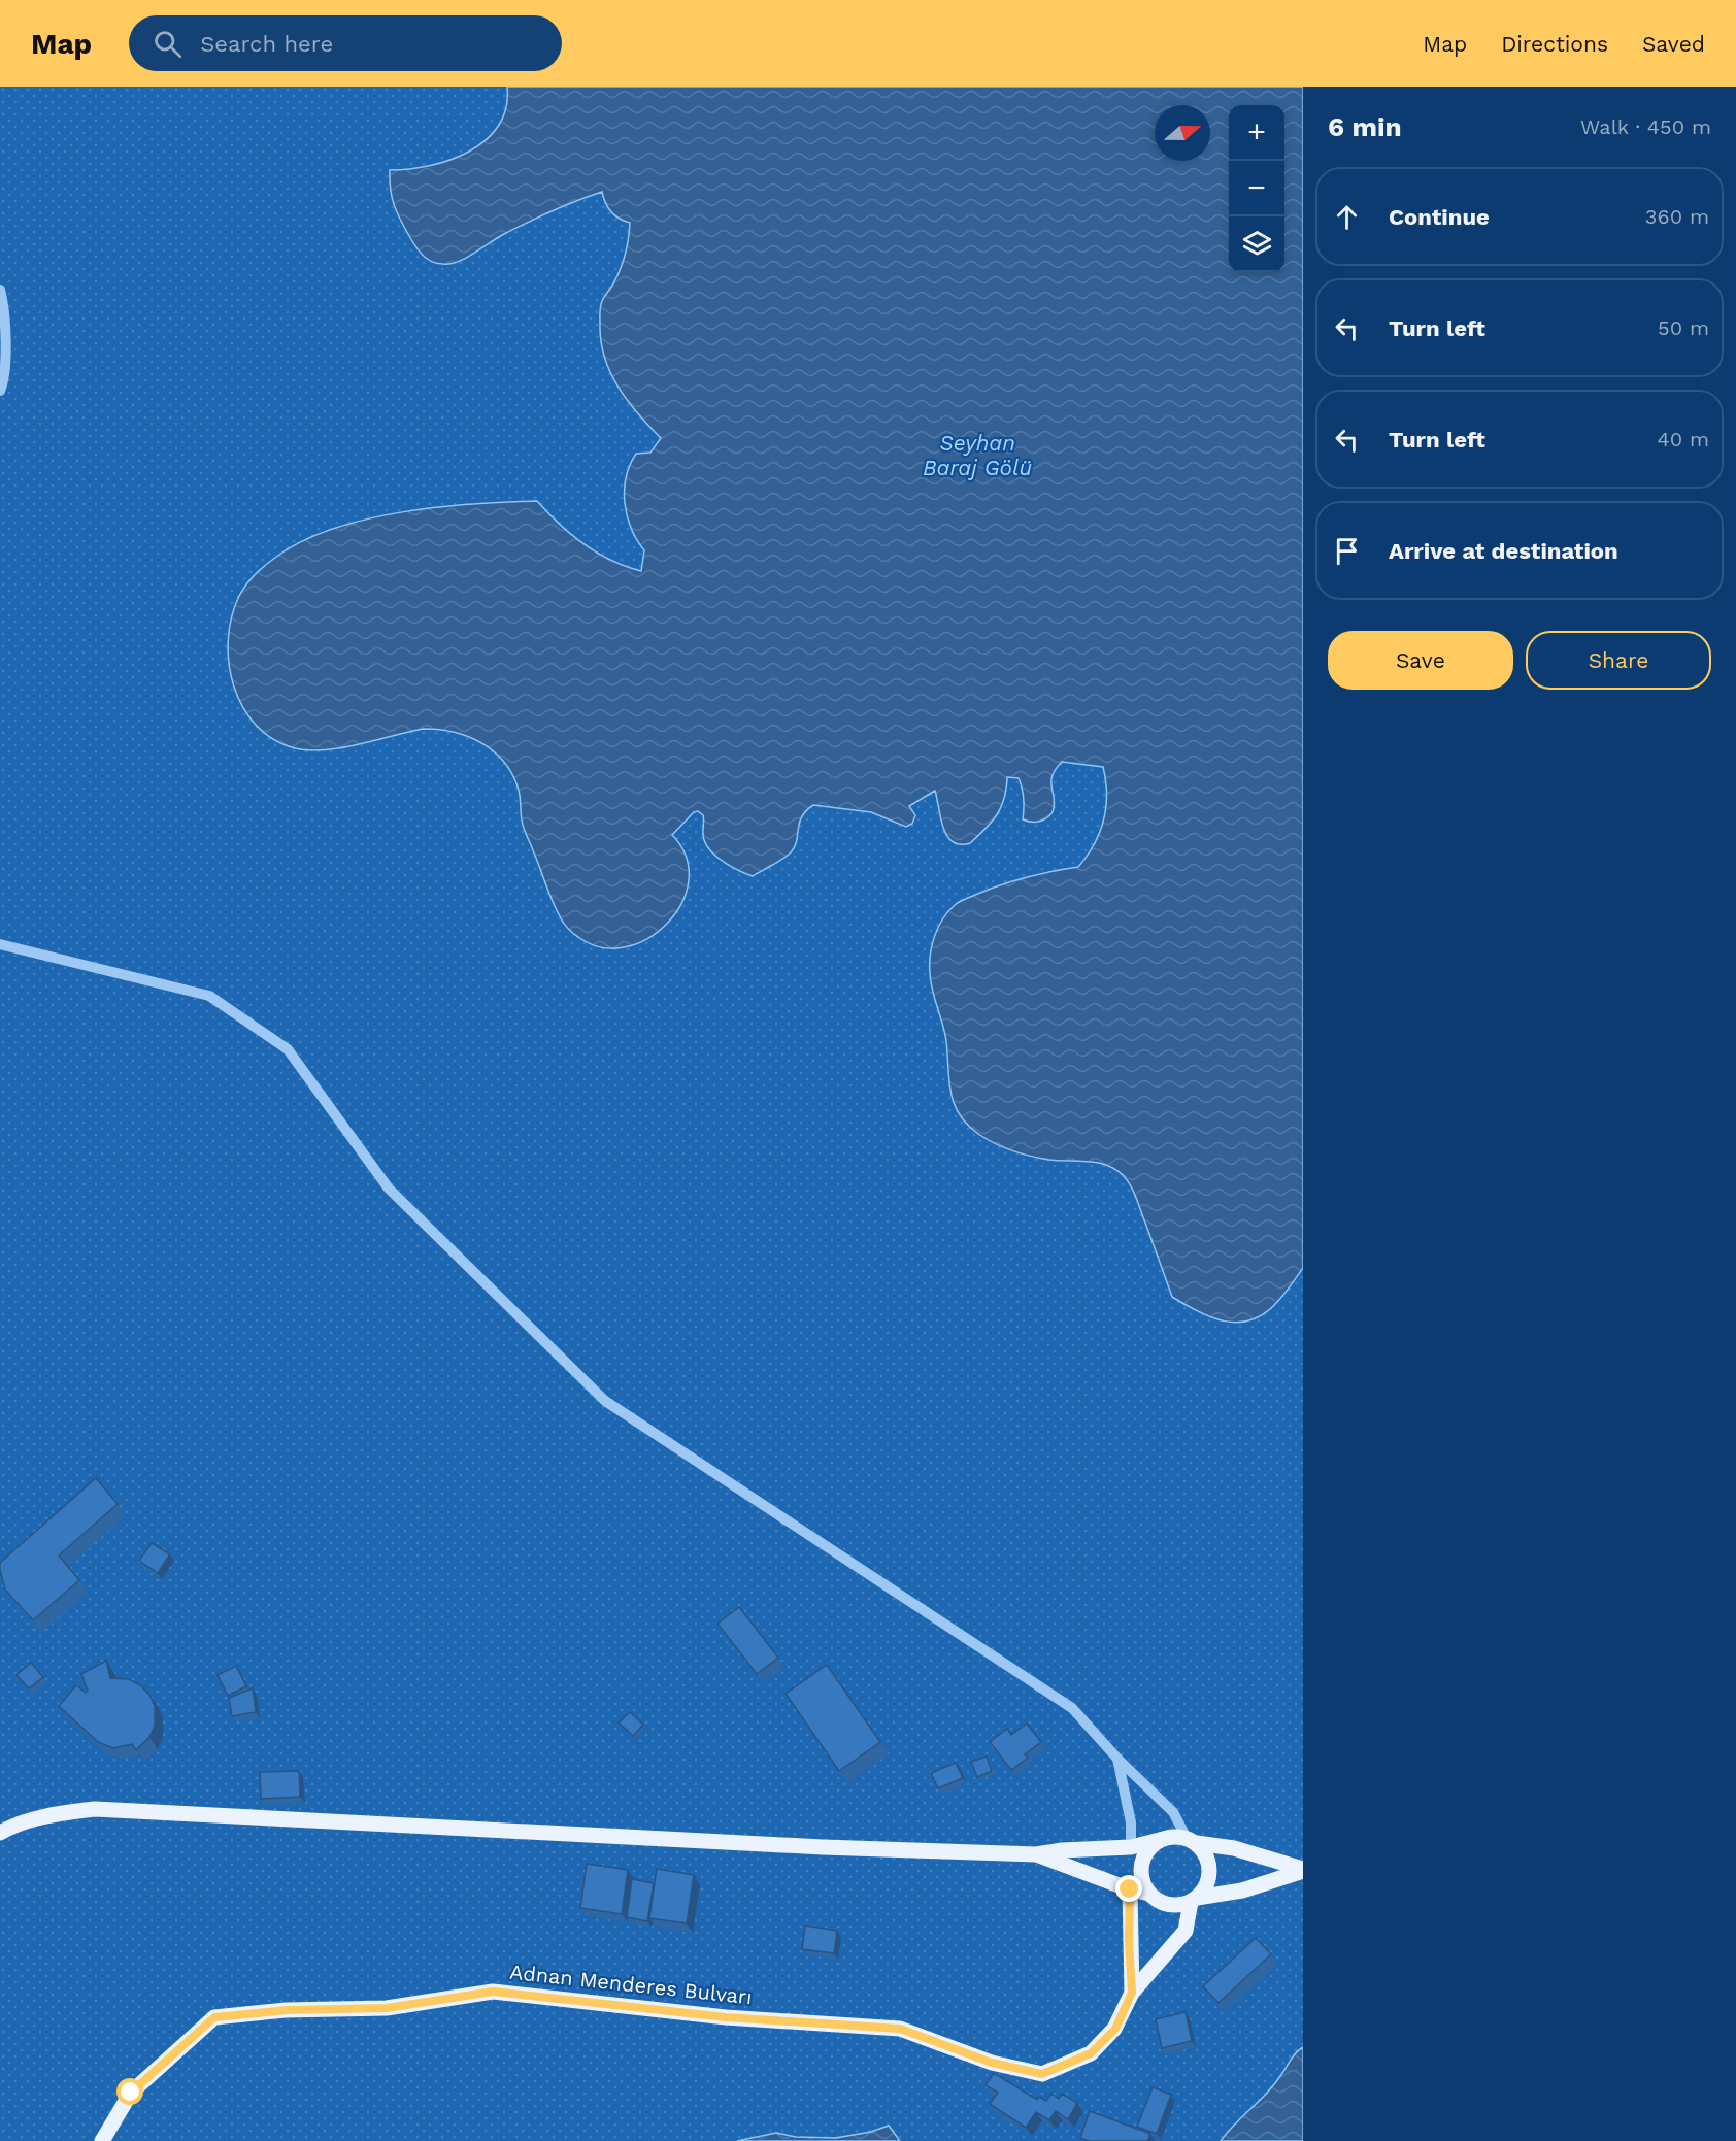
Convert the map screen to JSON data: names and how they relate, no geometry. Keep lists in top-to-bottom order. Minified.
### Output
{"streets":{"main road":["Adnan Menderes Bulvarı"]},"water":["Seyhan Baraj Gölü"],"north":"right","page":{"header":"Map","search":"Search here","nav":["Map","Directions","Saved"],"heading":["6 min","Walk · 450 m"],"map_buttons":["+","−"],"list":[["Continue","360 m"],["Turn left","50 m"],["Turn left","40 m"],"Arrive at destination"],"buttons":["Save","Share"]}}
